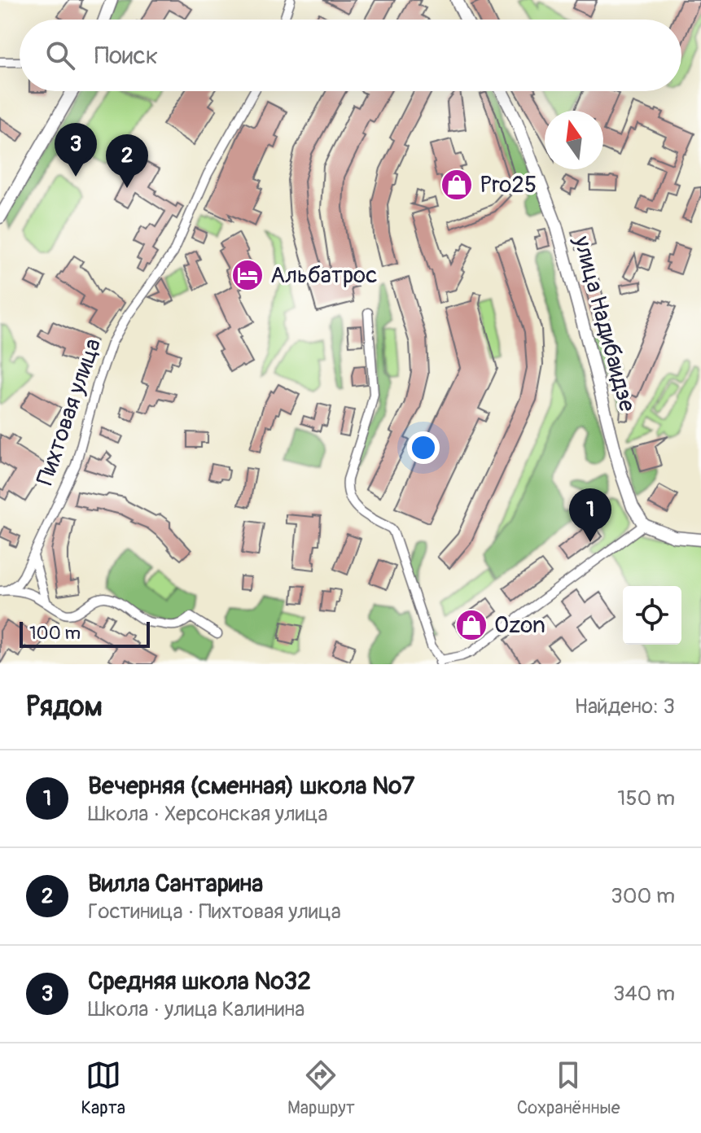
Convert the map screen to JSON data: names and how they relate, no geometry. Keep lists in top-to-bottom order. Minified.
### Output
{"streets":{"main road":["улица Надибаидзе"],"street":["Пихтовая улица"]},"places":{"shop":["Pro25","Ozon"],"hotel":["Альбатрос"]},"scale_bar":"100 m","north":"top","page":{"search":"Поиск","pins":["3","2","1"],"scale":"100 m","heading":["Рядом","Найдено: 3"],"list":[{"mark":"1","name":"Вечерняя (сменная) школа №7","note":"Школа · Херсонская улица","value":"150 m"},{"mark":"2","name":"Вилла Сантарина","note":"Гостиница · Пихтовая улица","value":"300 m"},{"mark":"3","name":"Средняя школа №32","note":"Школа · улица Калинина","value":"340 m"}],"nav":["Карта","Маршрут","Сохранённые"]}}
